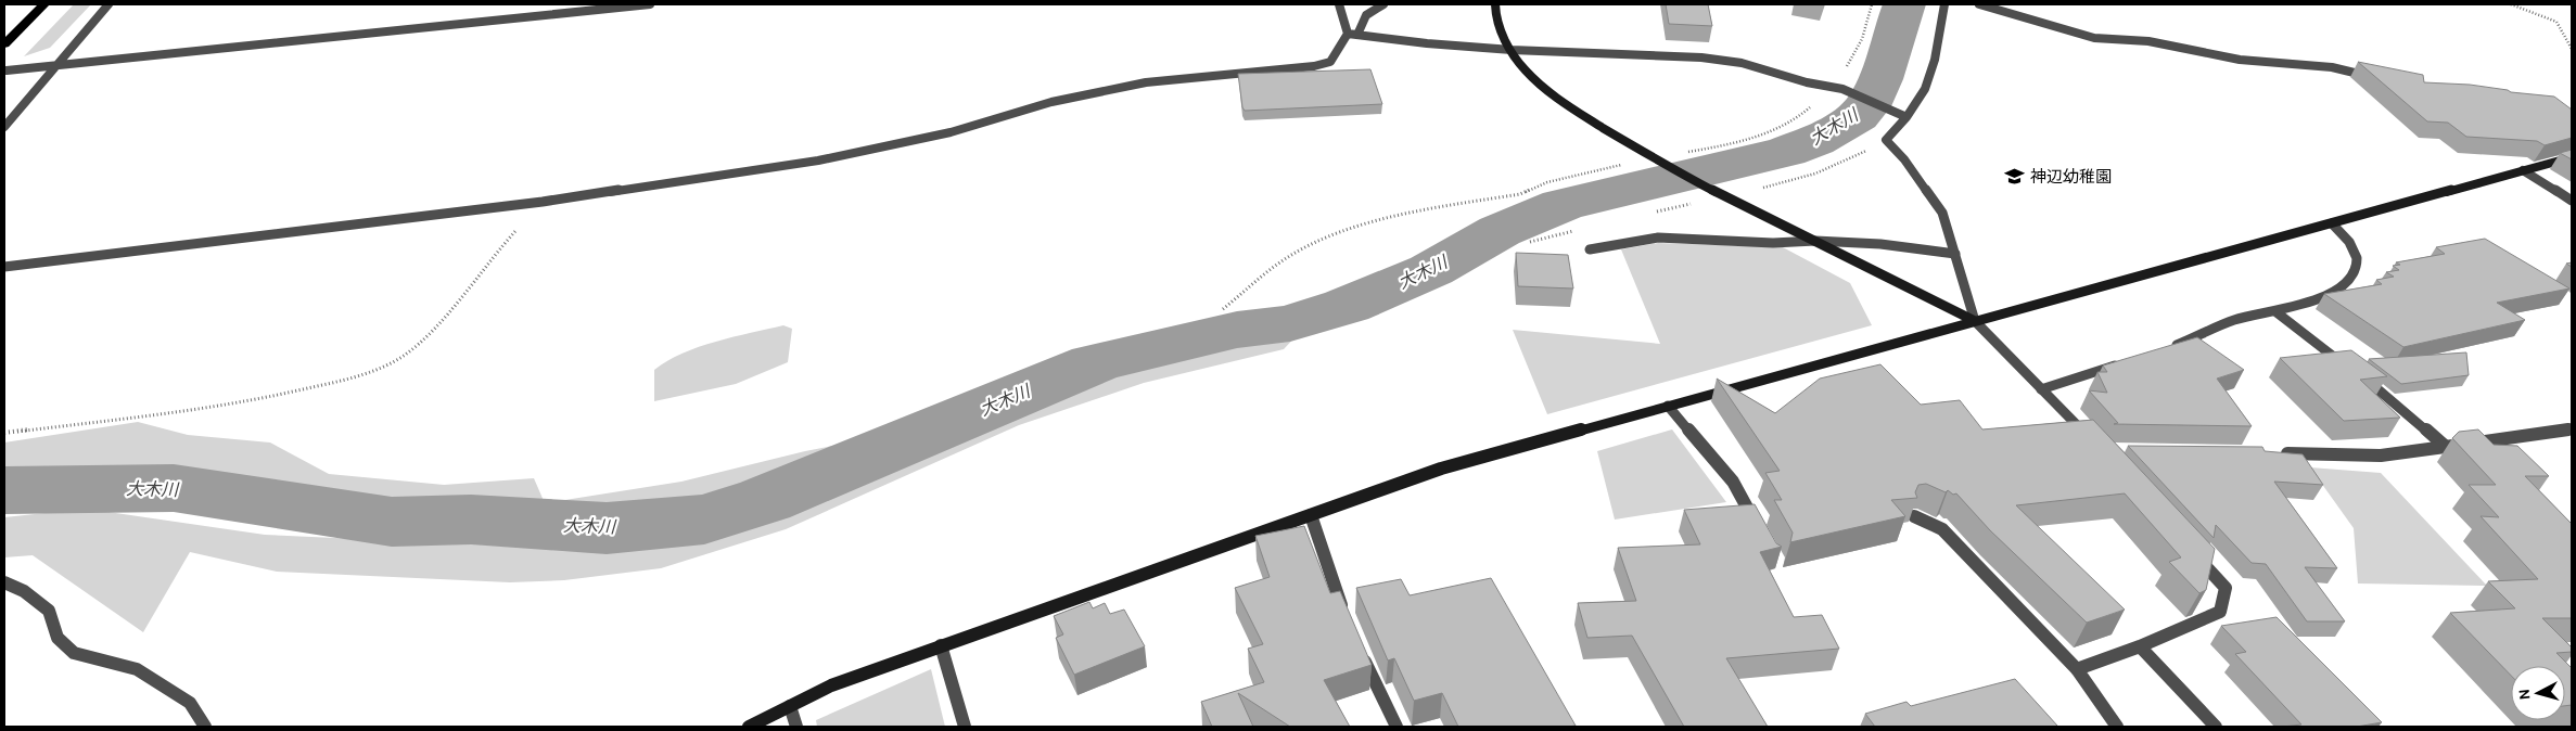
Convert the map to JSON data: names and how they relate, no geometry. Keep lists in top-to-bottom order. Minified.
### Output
{"water":["大木川"],"places":{"school or university":["神辺幼稚園"]},"north":"left"}
